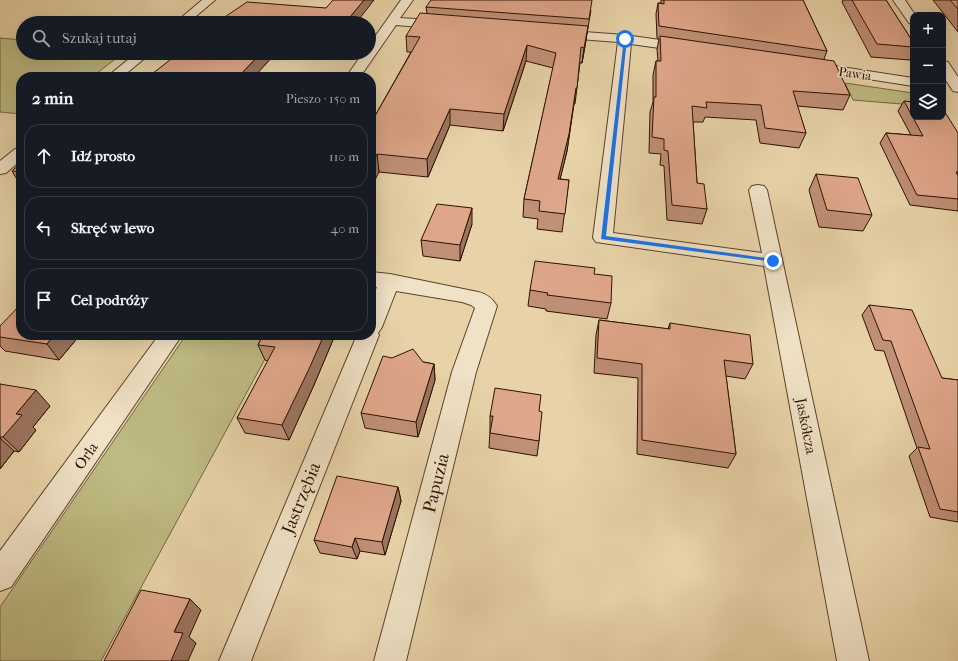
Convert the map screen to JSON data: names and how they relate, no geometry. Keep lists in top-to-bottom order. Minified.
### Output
{"streets":{"street":["Pawia","Jaskółcza","Orla","Papuzia","Jastrzębia"]},"page":{"map_buttons":["+","−"],"search":"Szukaj tutaj","heading":["2 min","Pieszo · 150 m"],"list":[["Idź prosto","110 m"],["Skręć w lewo","40 m"],"Cel podróży"]}}
